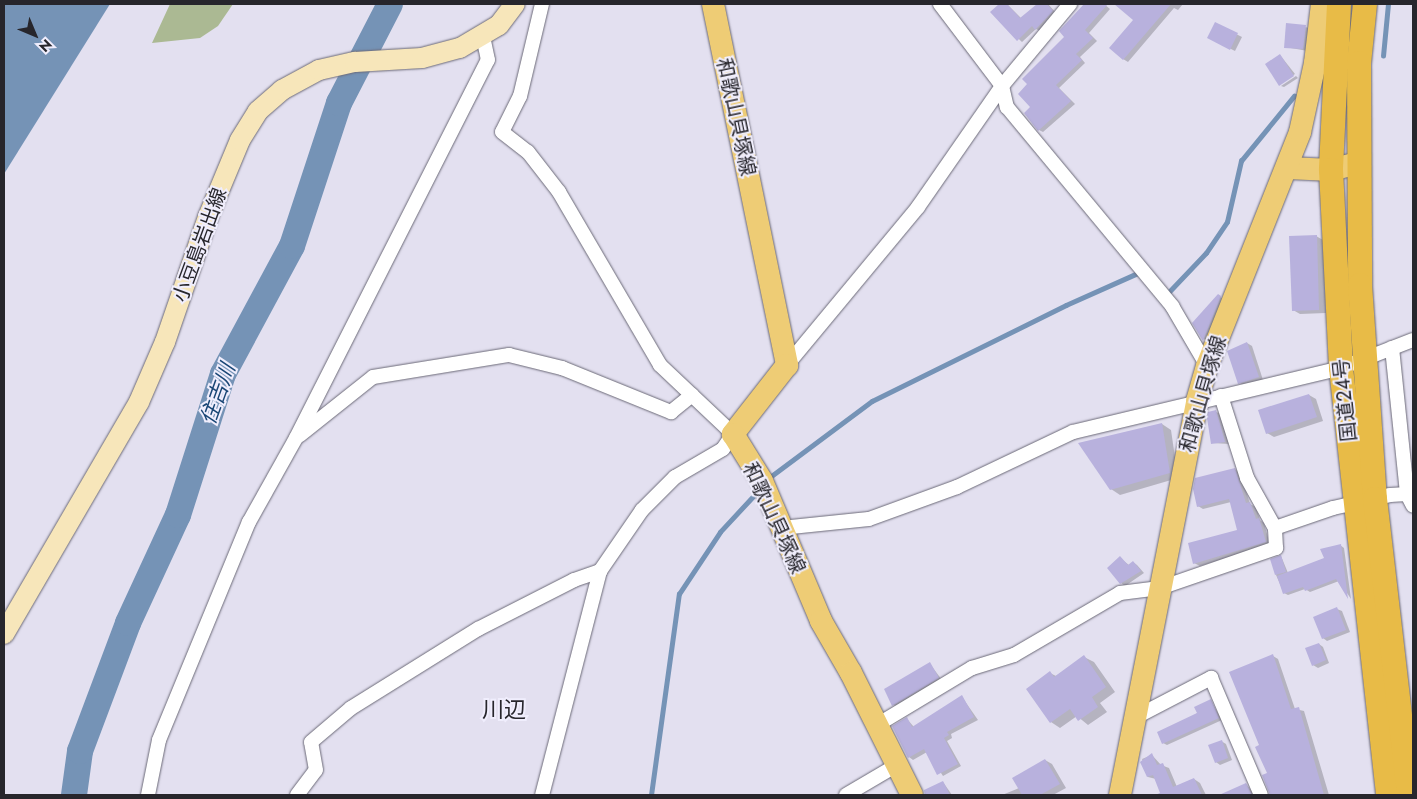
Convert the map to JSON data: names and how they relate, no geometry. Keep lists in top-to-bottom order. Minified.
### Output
{"streets":{"highway":["国道24号"],"main road":["和歌山貝塚線","小豆島岩出線"]},"districts":["川辺"],"water":["住吉川"],"north":"bottom right"}
